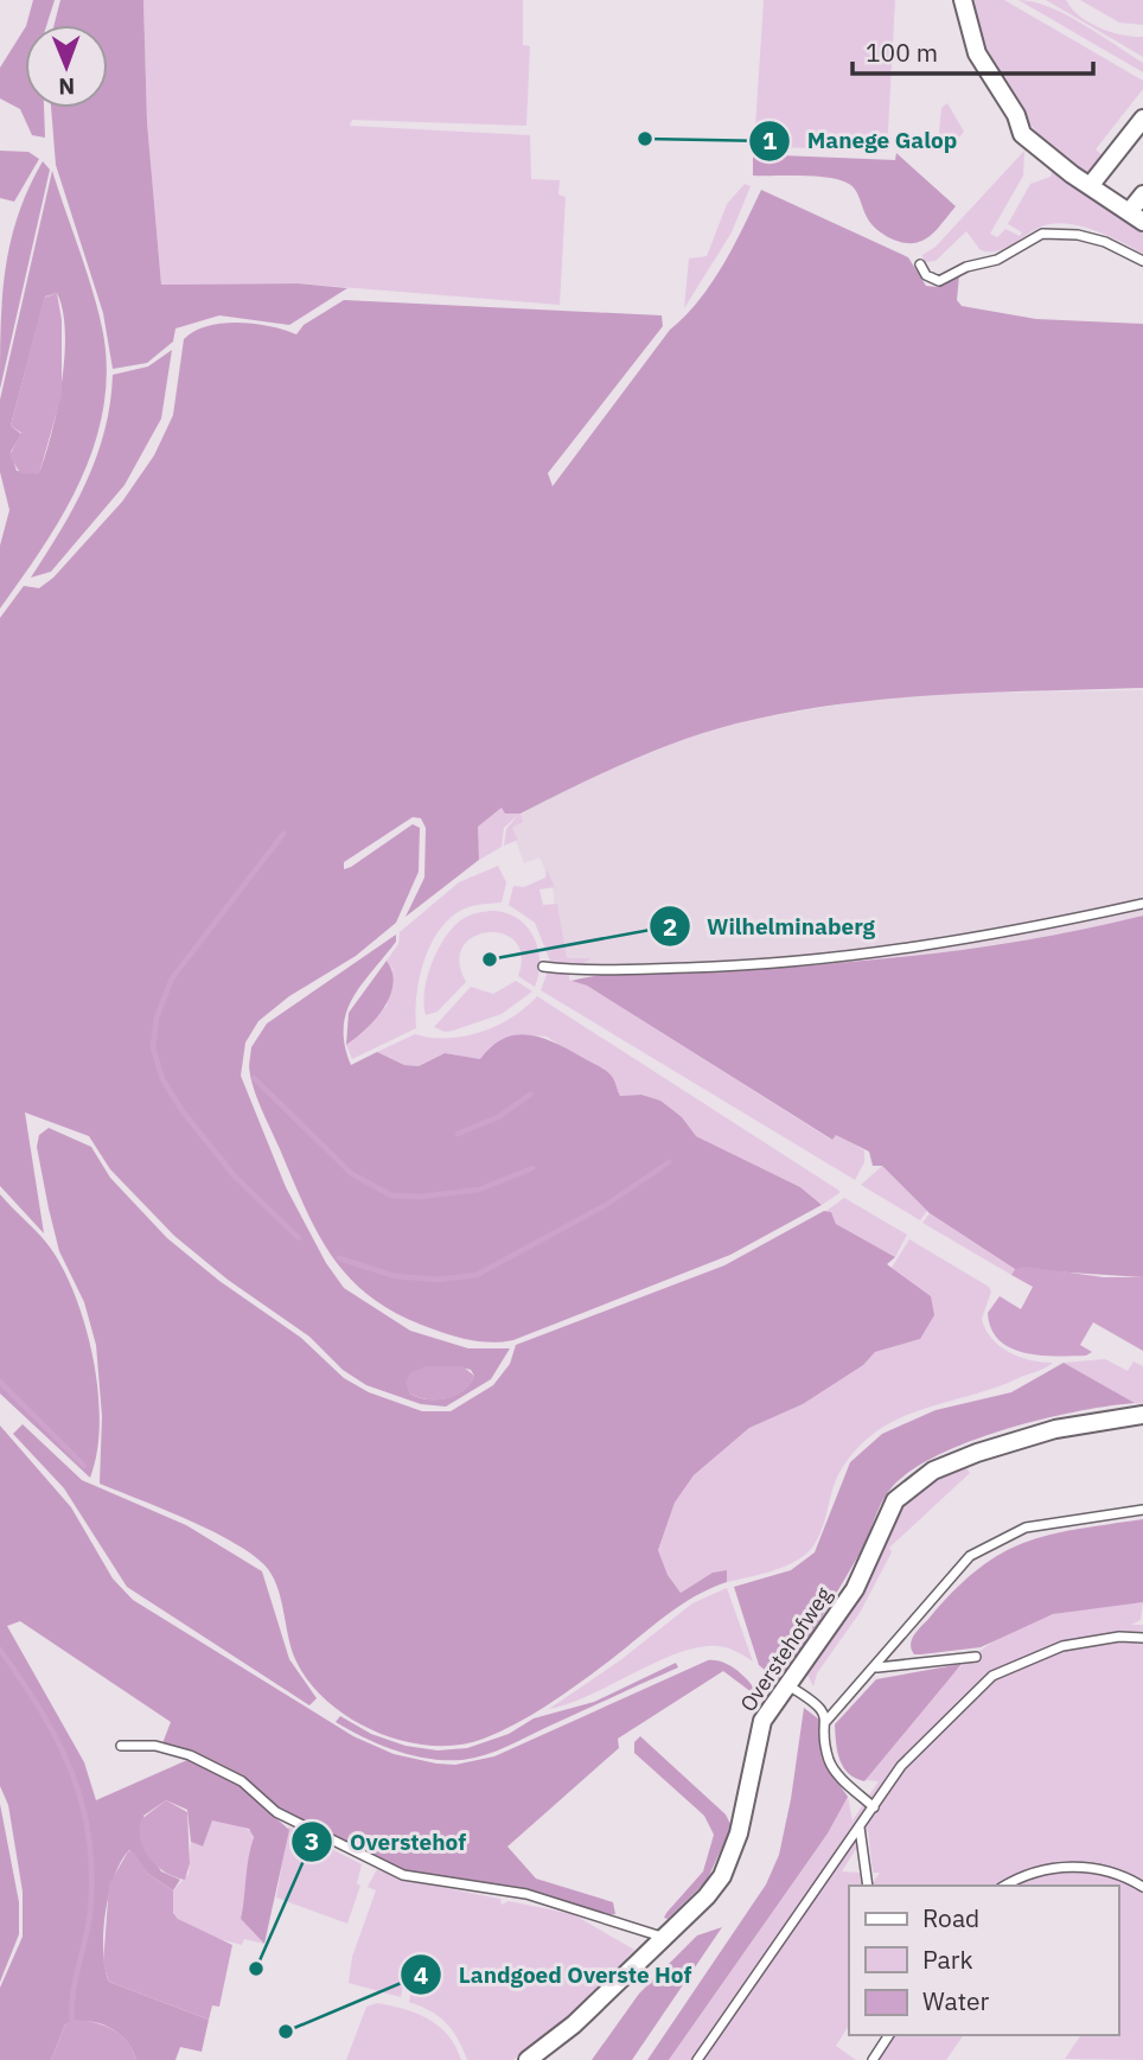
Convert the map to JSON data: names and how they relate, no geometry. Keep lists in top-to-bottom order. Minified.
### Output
{"streets":{"street":["Overstehofweg"]},"places":["Manege Galop","Wilhelminaberg","Overstehof","Landgoed Overste Hof"],"legend":["Road","Park","Water"],"scale_bar":"100 m","north":"bottom"}
